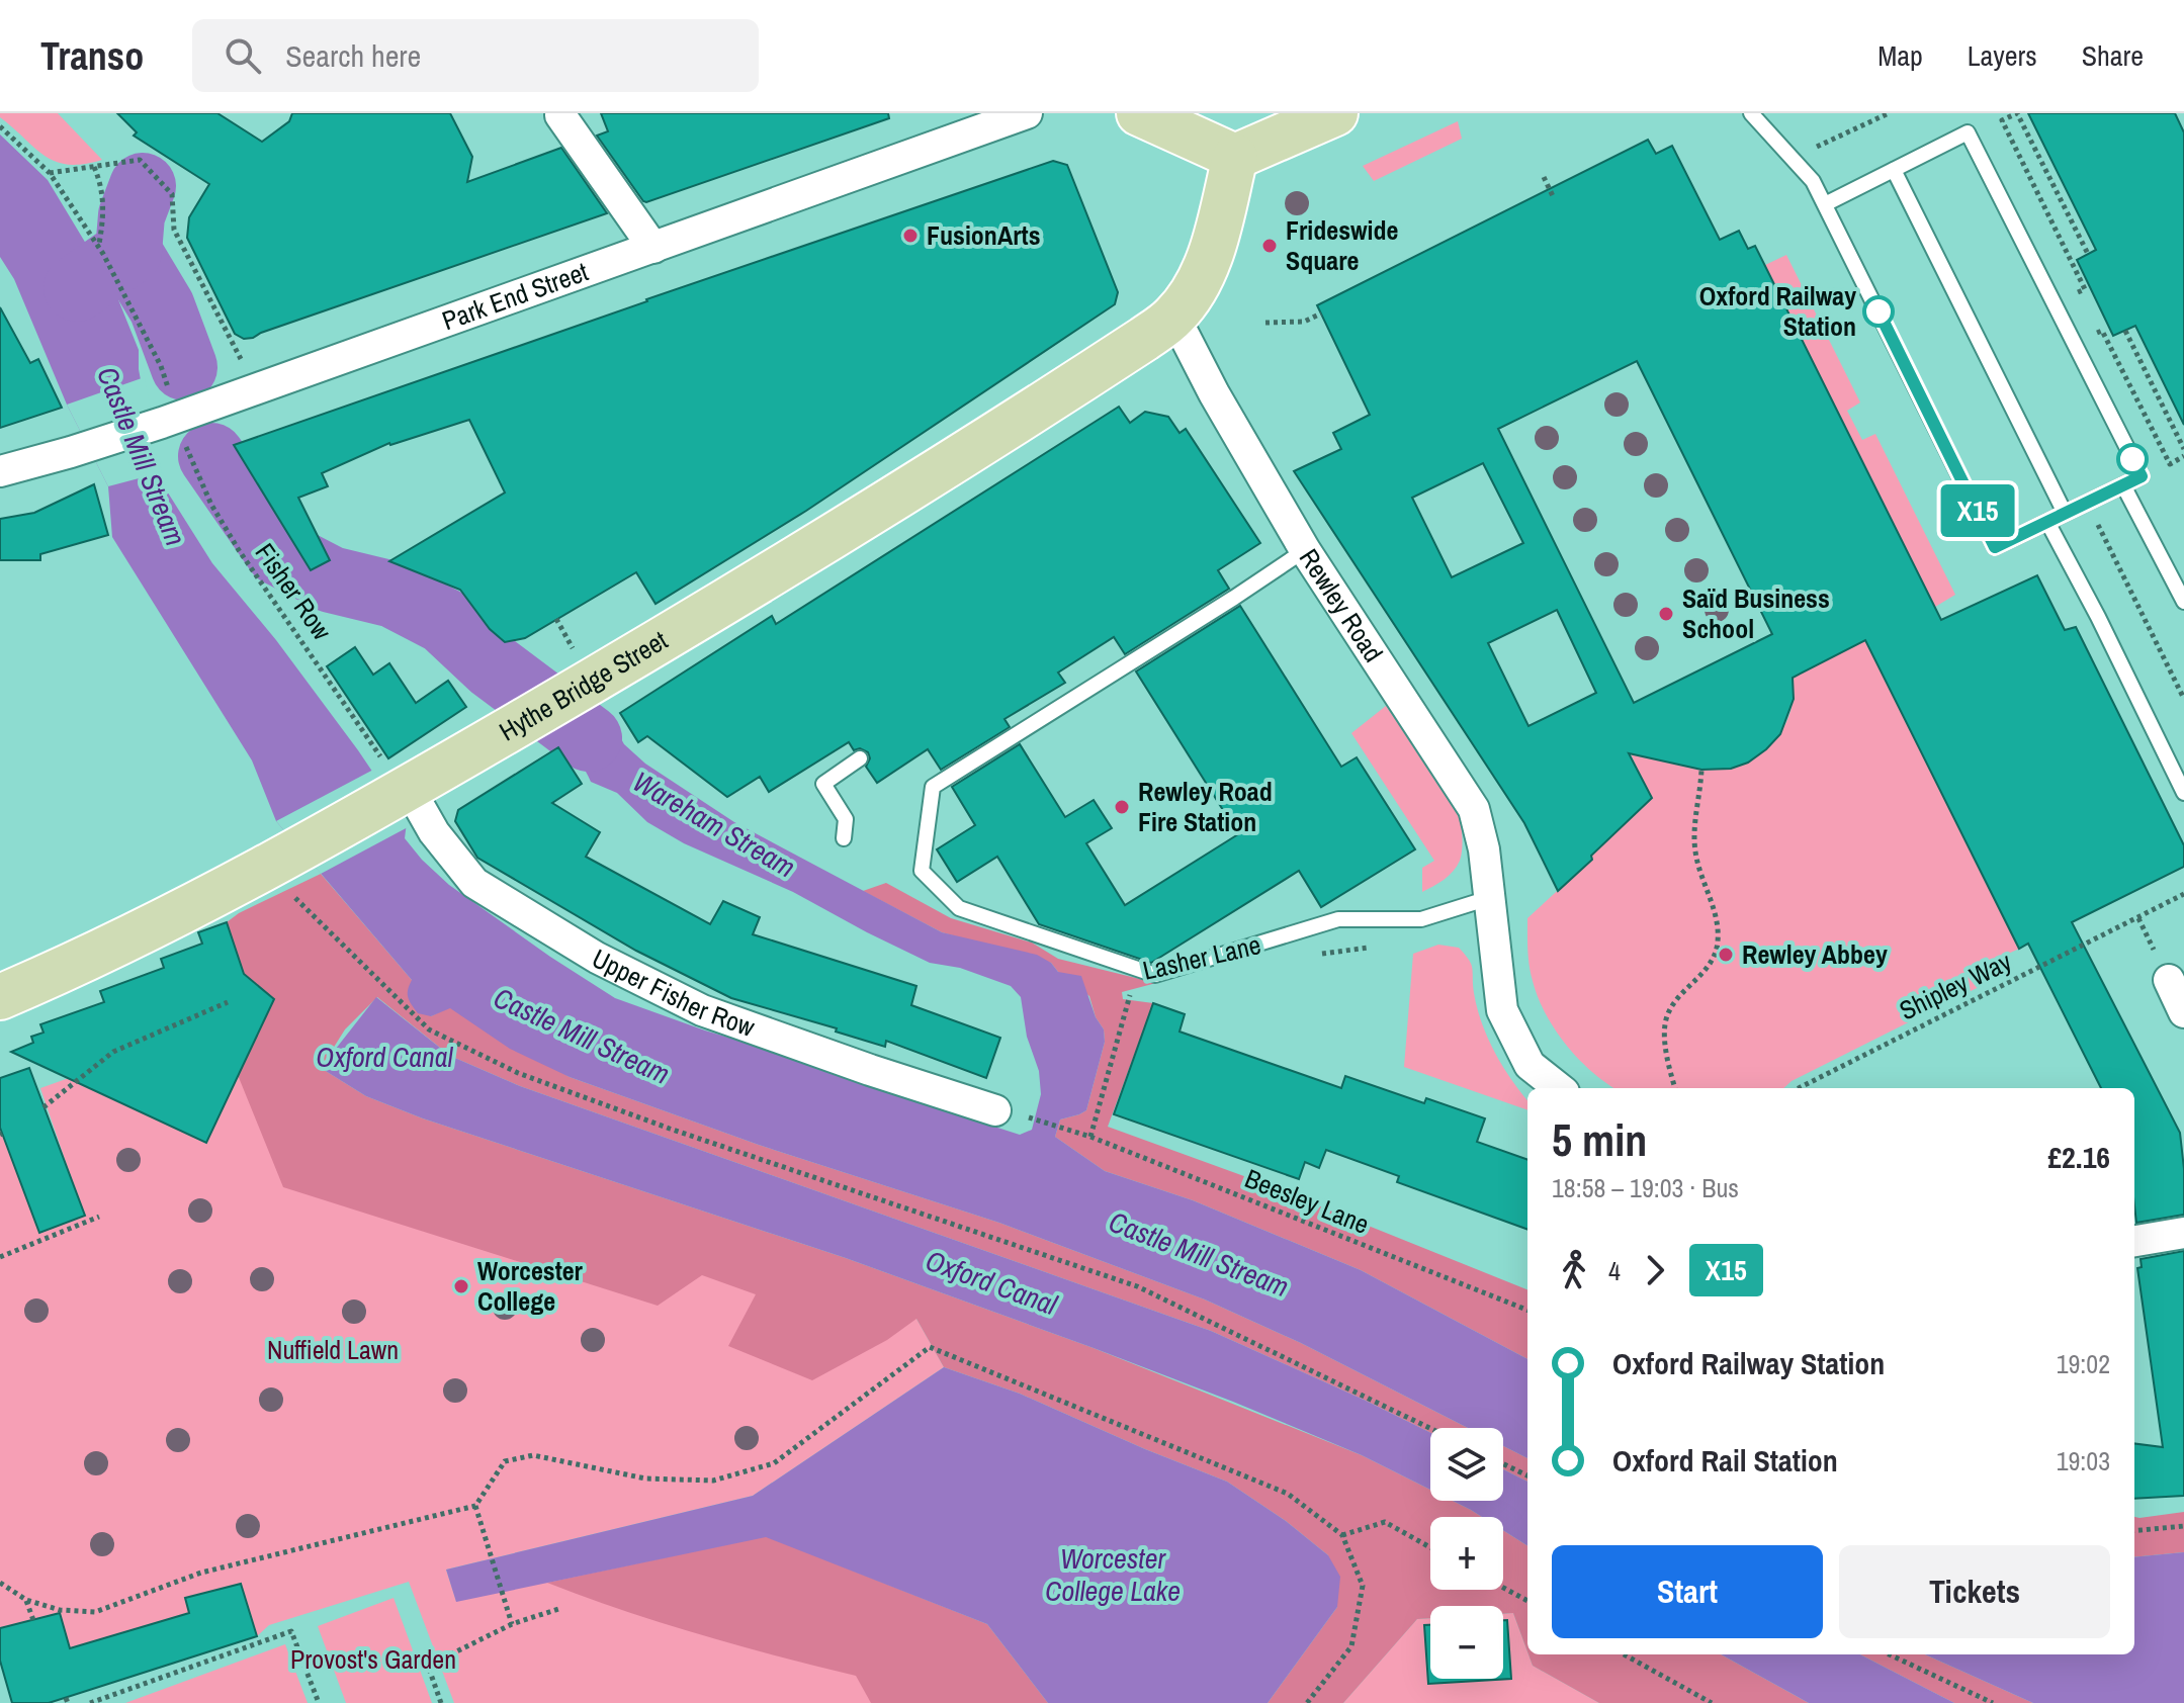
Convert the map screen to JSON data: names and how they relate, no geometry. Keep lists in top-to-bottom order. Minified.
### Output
{"streets":{"main road":["Hythe Bridge Street"],"street":["Park End Street","Rewley Road","Upper Fisher Row"],"path":["Fisher Row","Lasher Lane","Shipley Way","Beesley Lane"]},"crossings":[["Rewley Road","Hythe Bridge Street"],["Hythe Bridge Street","Upper Fisher Row"],["Lasher Lane","Beesley Lane"]],"water":["Castle Mill Stream","Wareham Stream","Oxford Canal","Worcester College Lake"],"parks":["Nuffield Lawn","Provost's Garden"],"places":["FusionArts","Frideswide Square","Oxford Railway Station","Saïd Business School","Rewley Road Fire Station","Rewley Abbey","Worcester College"],"lines":["bus line X15"],"page":{"header":"Transo","search":"Search here","nav":["Map","Layers","Share"],"on_map":"X15","heading":["5 min","18:58 – 19:03 · Bus","£2.16"],"legs":["4","X15"],"list":[{"name":"Oxford Railway Station","value":"19:02"},{"name":"Oxford Rail Station","value":"19:03"}],"map_buttons":["+","−"],"buttons":["Start","Tickets"]}}
